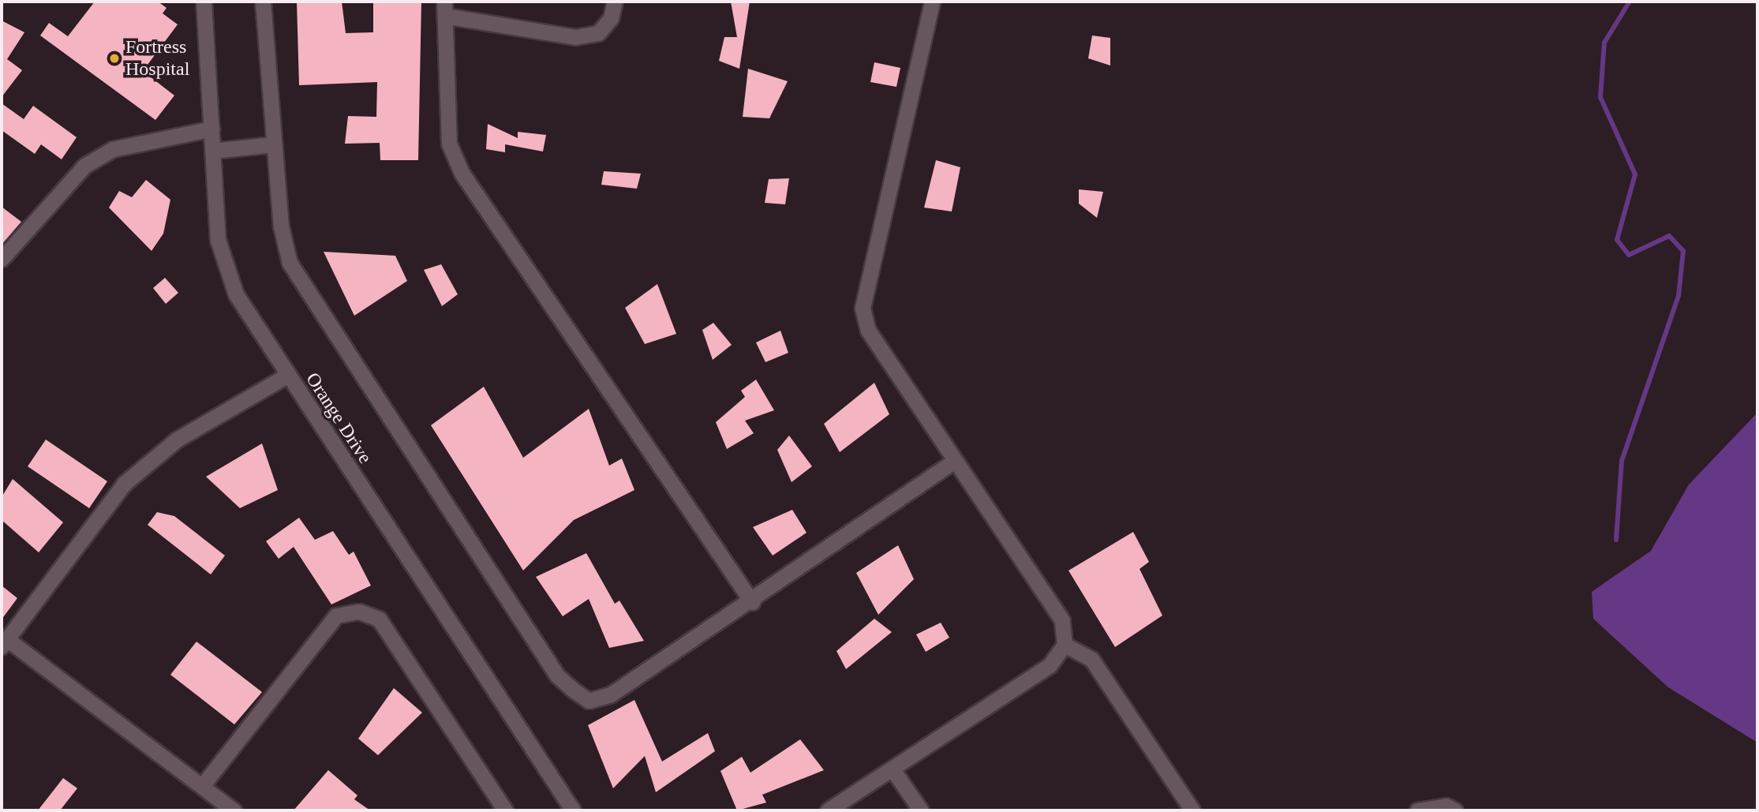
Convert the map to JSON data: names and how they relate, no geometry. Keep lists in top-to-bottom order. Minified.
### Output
{"streets":{"street":["Orange Drive"]},"places":["Fortress Hospital"]}
